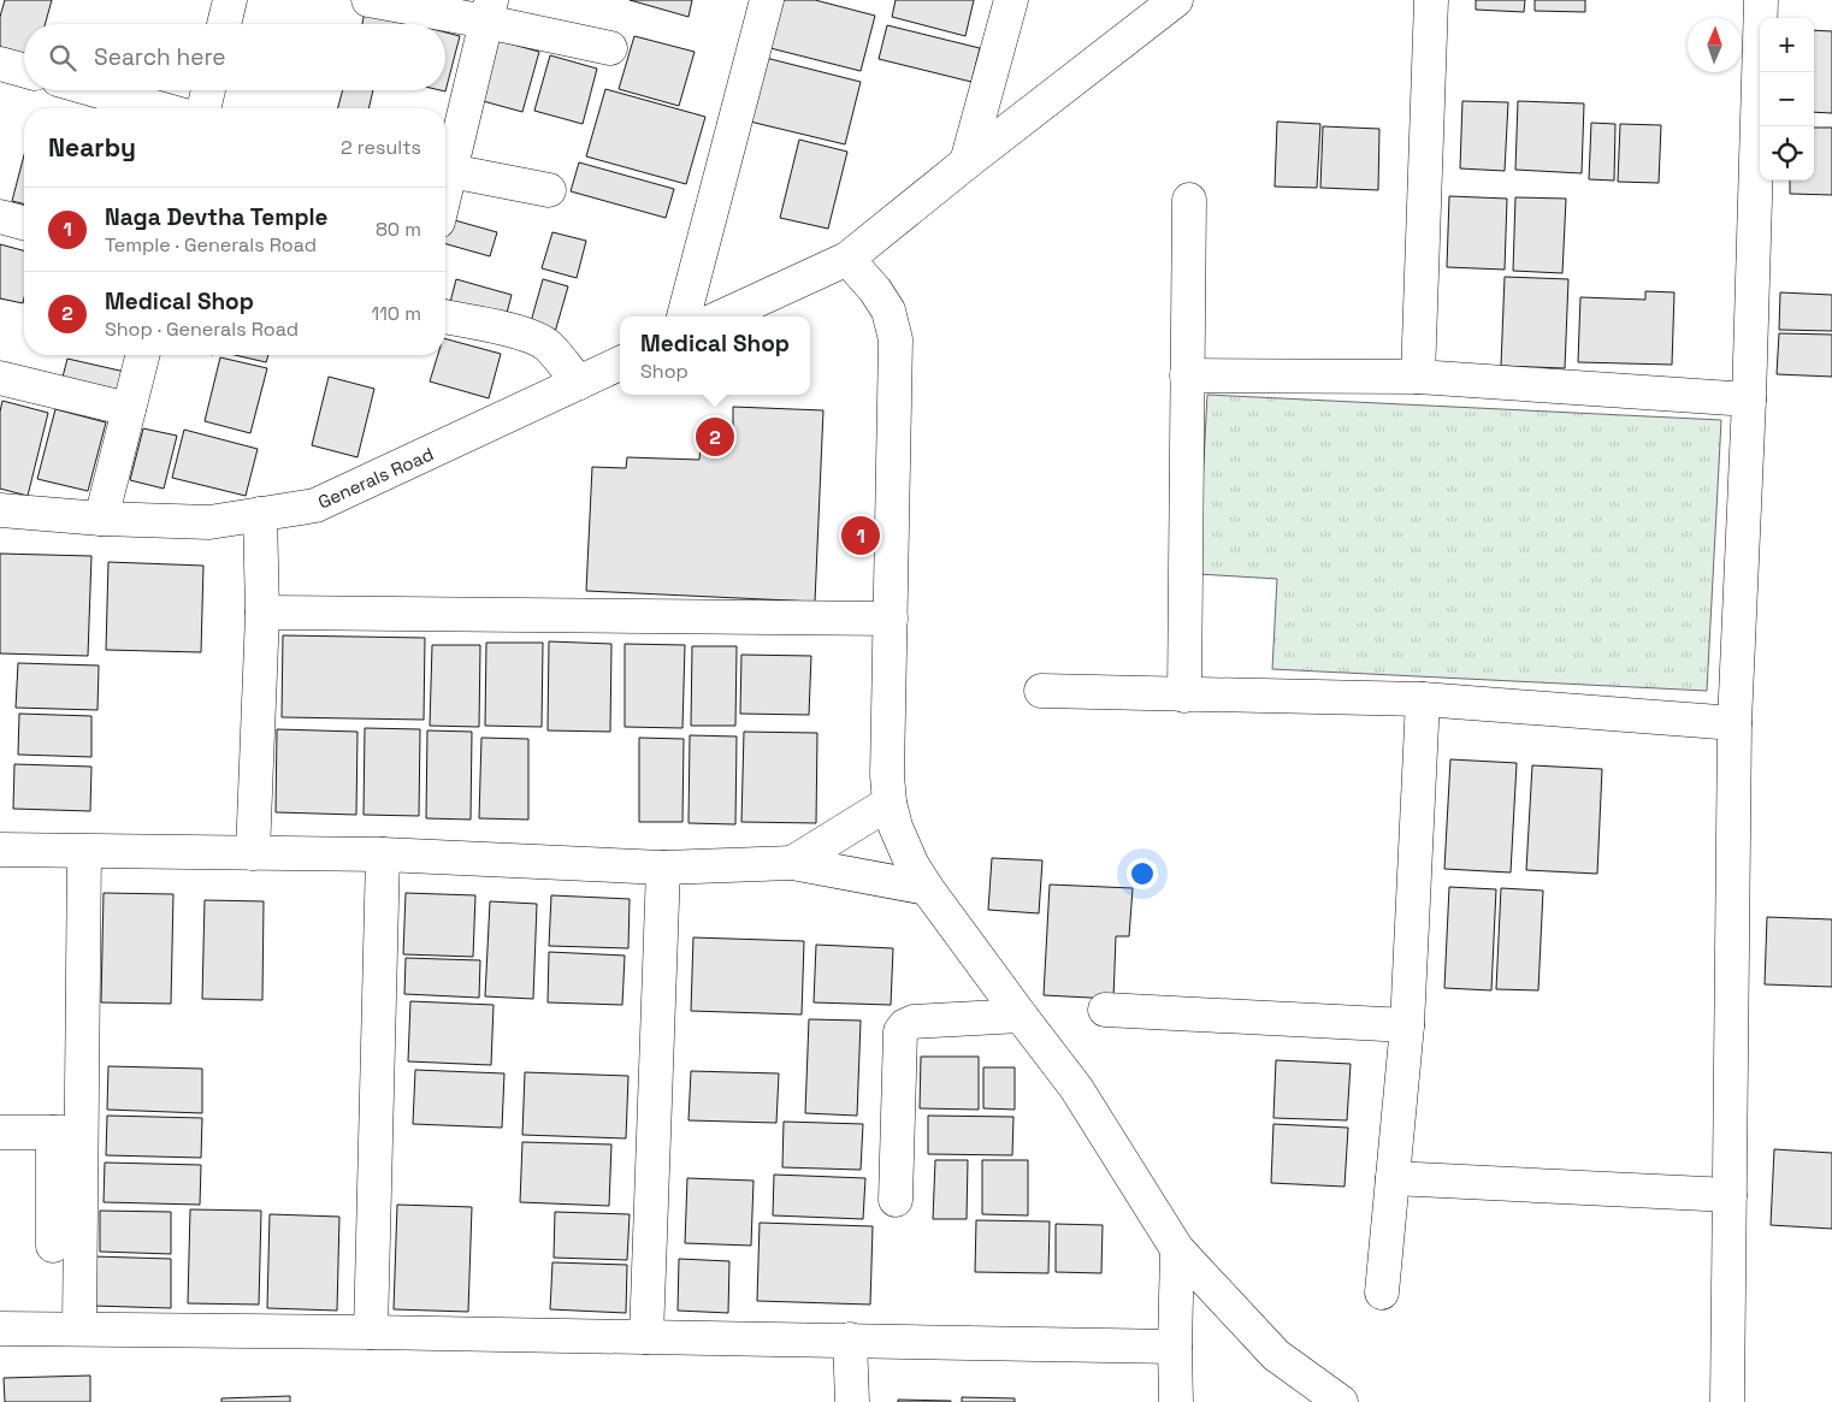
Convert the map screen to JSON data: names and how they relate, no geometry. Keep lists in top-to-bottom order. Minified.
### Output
{"streets":{"street":["Generals Road"]},"north":"top","page":{"map_buttons":["+","−"],"search":"Search here","heading":["Nearby","2 results"],"list":[{"mark":"1","name":"Naga Devtha Temple","note":"Temple · Generals Road","value":"80 m"},{"mark":"2","name":"Medical Shop","note":"Shop · Generals Road","value":"110 m"}],"popup":["Medical Shop","Shop"],"pins":["2","1"]}}
